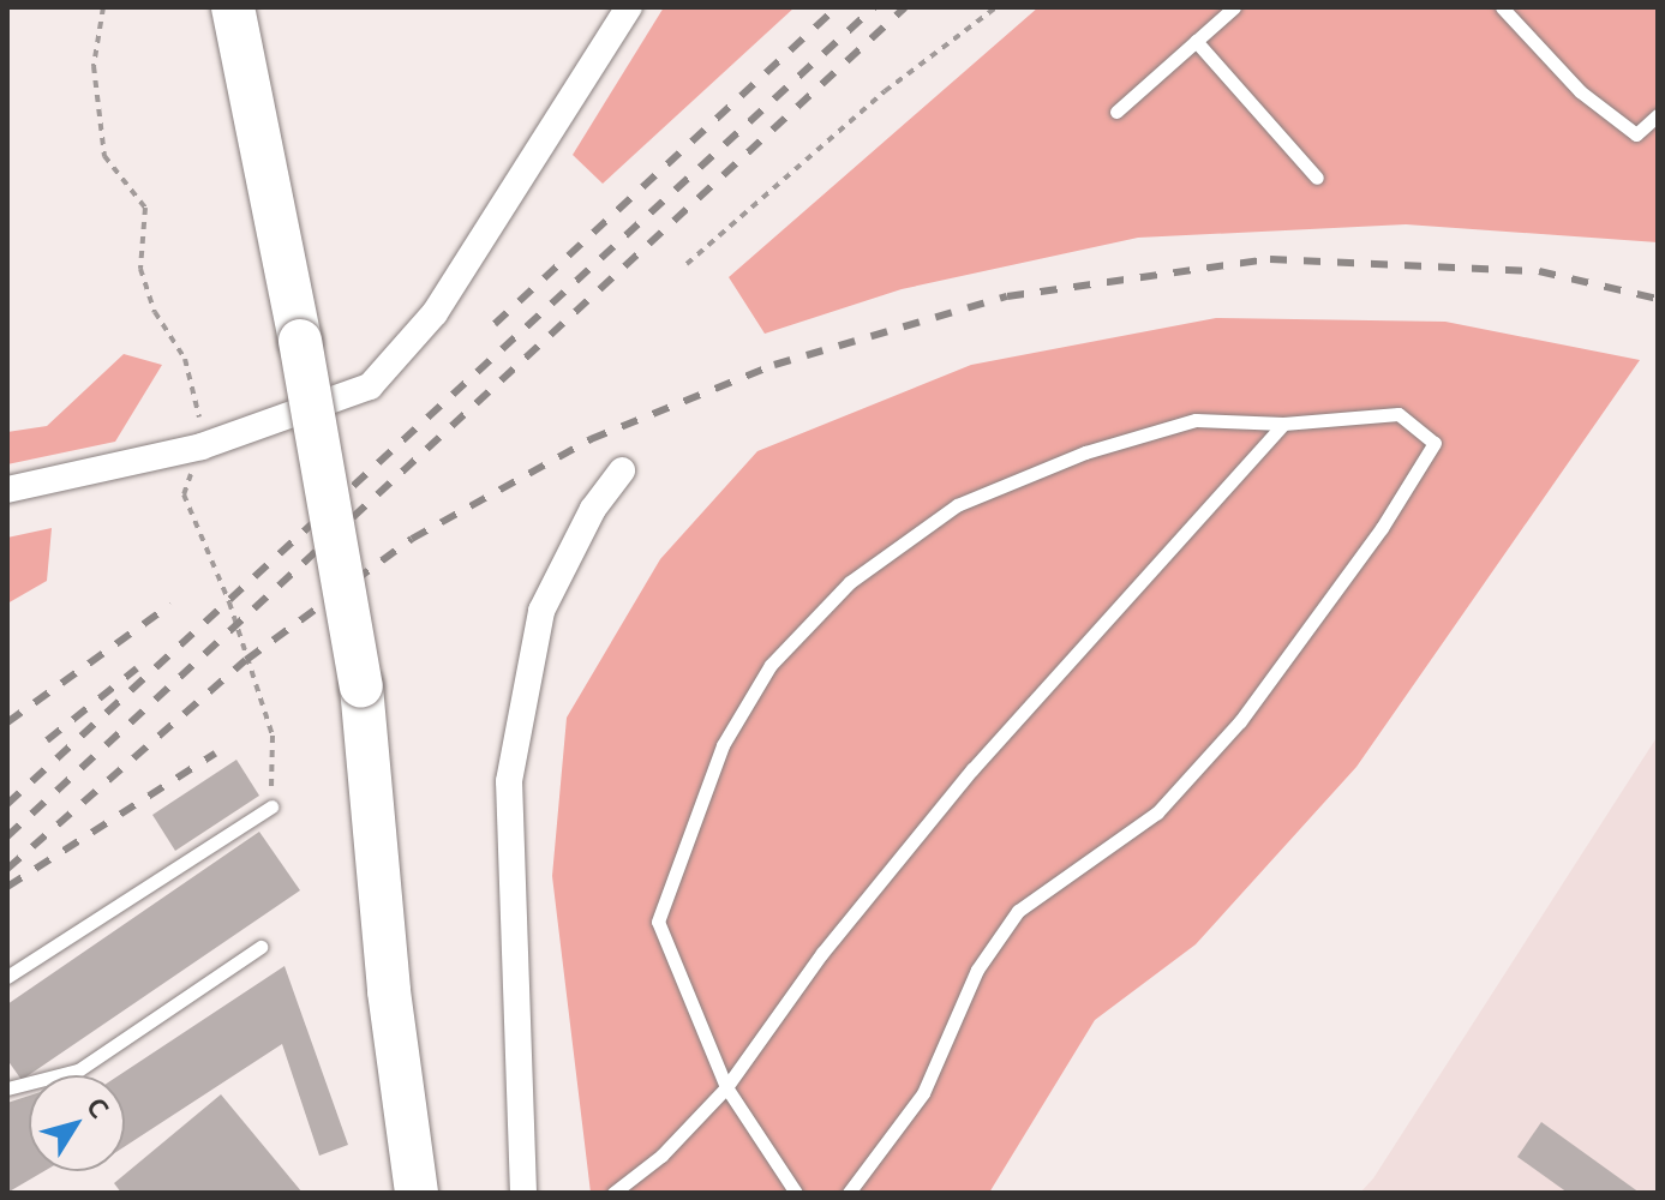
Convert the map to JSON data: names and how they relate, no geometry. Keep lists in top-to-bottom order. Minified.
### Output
{"north":"top right"}
